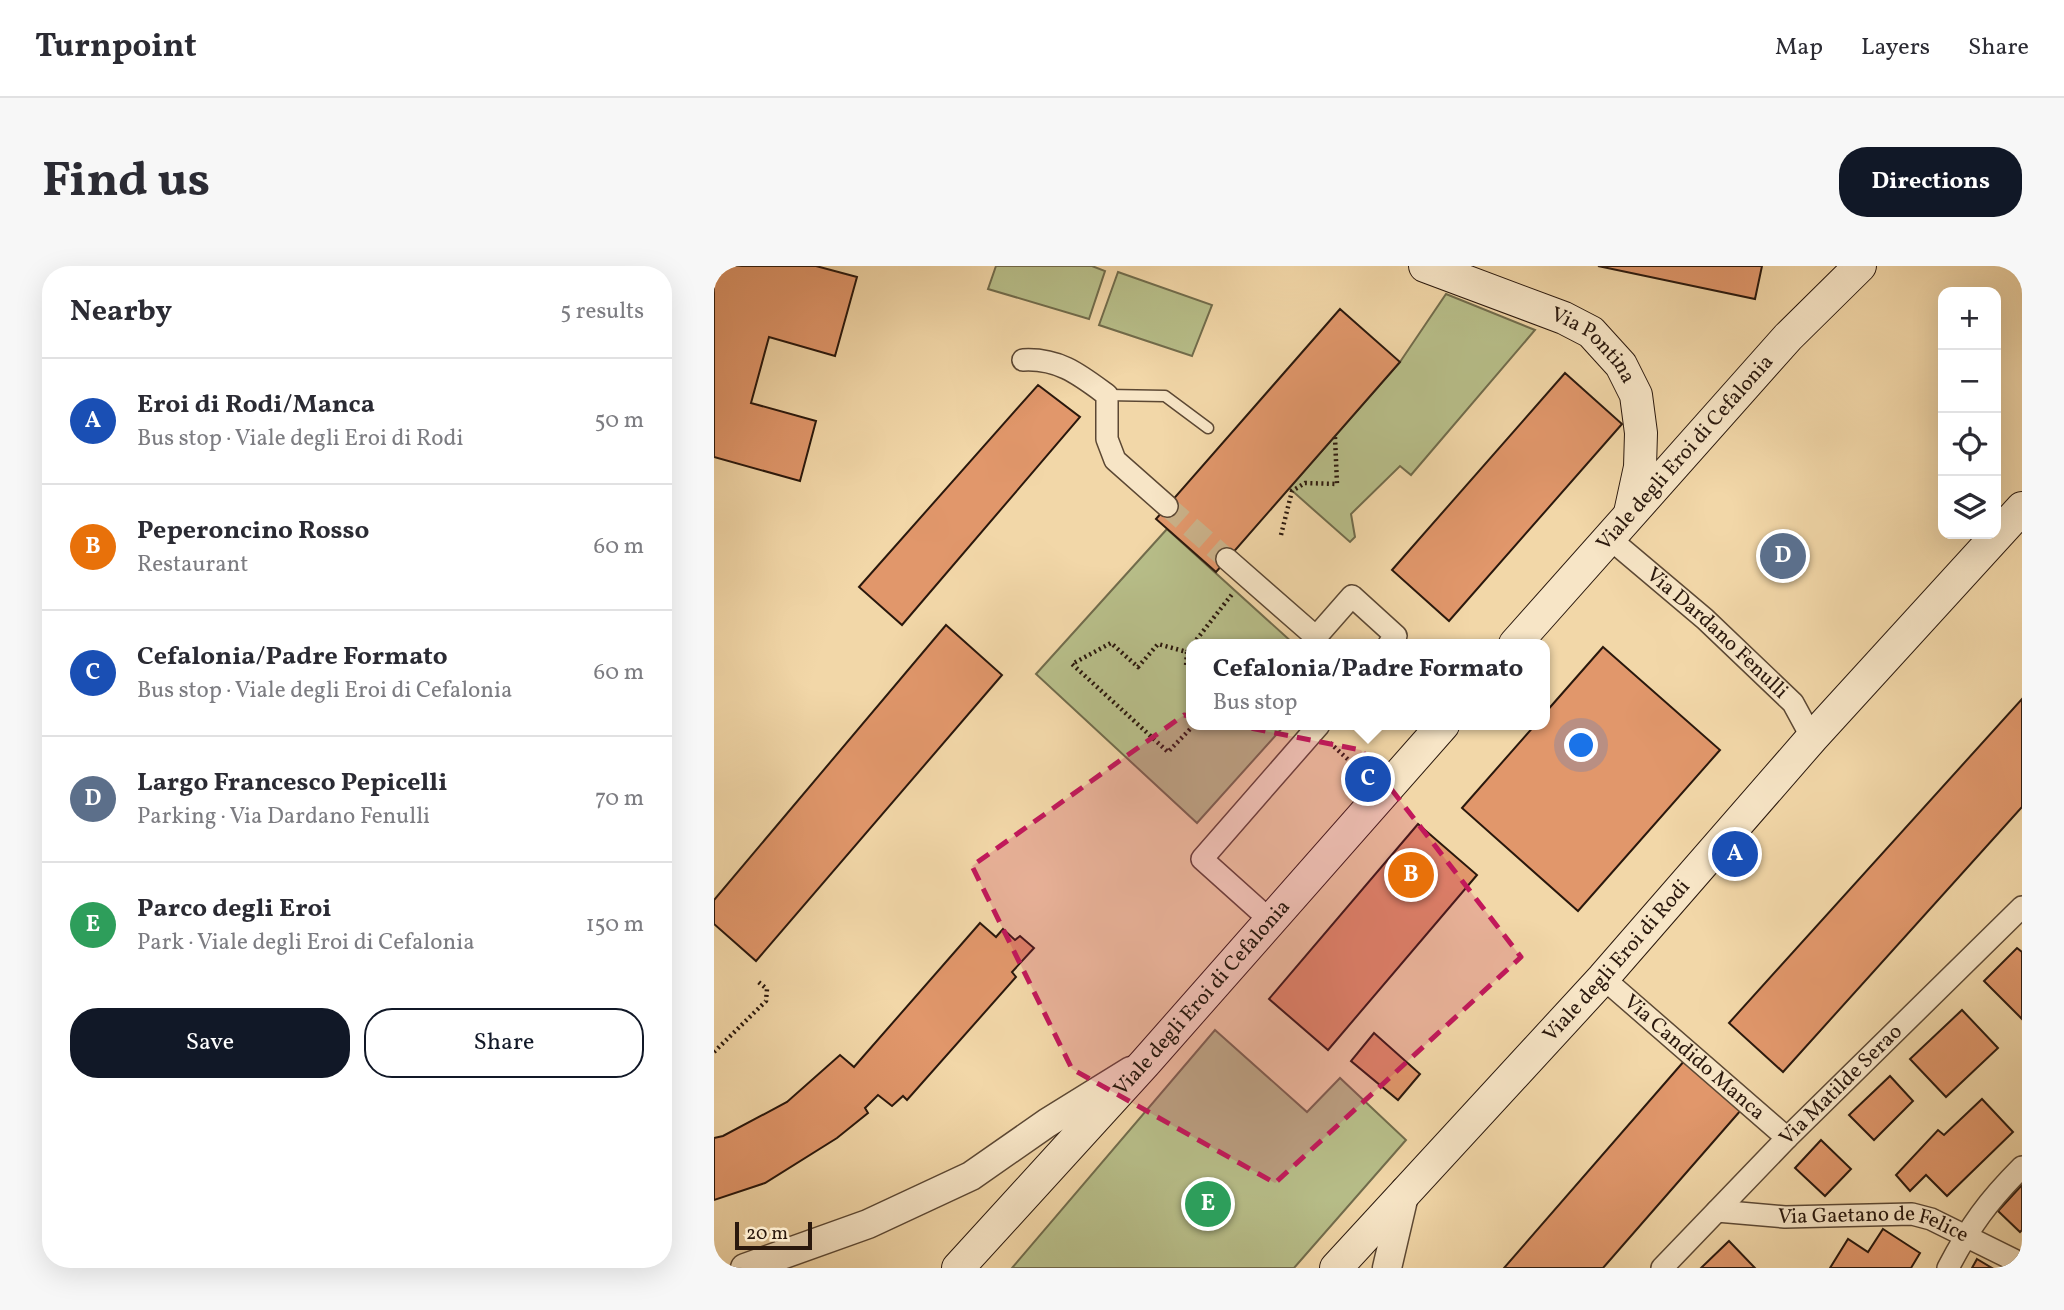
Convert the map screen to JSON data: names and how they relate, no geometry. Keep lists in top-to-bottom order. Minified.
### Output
{"streets":{"main road":["Via Pontina","Viale degli Eroi di Cefalonia","Viale degli Eroi di Rodi"],"street":["Via Dardano Fenulli","Via Candido Manca","Via Matilde Serao","Via Gaetano de Felice"]},"crossings":[["Via Pontina","Viale degli Eroi di Cefalonia"],["Viale degli Eroi di Cefalonia","Via Dardano Fenulli"],["Via Dardano Fenulli","Viale degli Eroi di Rodi"],["Viale degli Eroi di Rodi","Via Candido Manca"],["Via Candido Manca","Via Matilde Serao"],["Via Matilde Serao","Via Gaetano de Felice"]],"scale_bar":"20 m","page":{"header":"Turnpoint","nav":["Map","Layers","Share"],"buttons":["Directions",["Save","Share"]],"title":"Find us","heading":["Nearby","5 results"],"map_buttons":["+","−"],"list":[{"mark":"A","name":"Eroi di Rodi/Manca","note":"Bus stop · Viale degli Eroi di Rodi","value":"50 m"},{"mark":"B","name":"Peperoncino Rosso","note":"Restaurant","value":"60 m"},{"mark":"C","name":"Cefalonia/Padre Formato","note":"Bus stop · Viale degli Eroi di Cefalonia","value":"60 m"},{"mark":"D","name":"Largo Francesco Pepicelli","note":"Parking · Via Dardano Fenulli","value":"70 m"},{"mark":"E","name":"Parco degli Eroi","note":"Park · Viale degli Eroi di Cefalonia","value":"150 m"}],"pins":["D","C","A","B","E"],"popup":["Cefalonia/Padre Formato","Bus stop"],"scale":"20 m"}}
